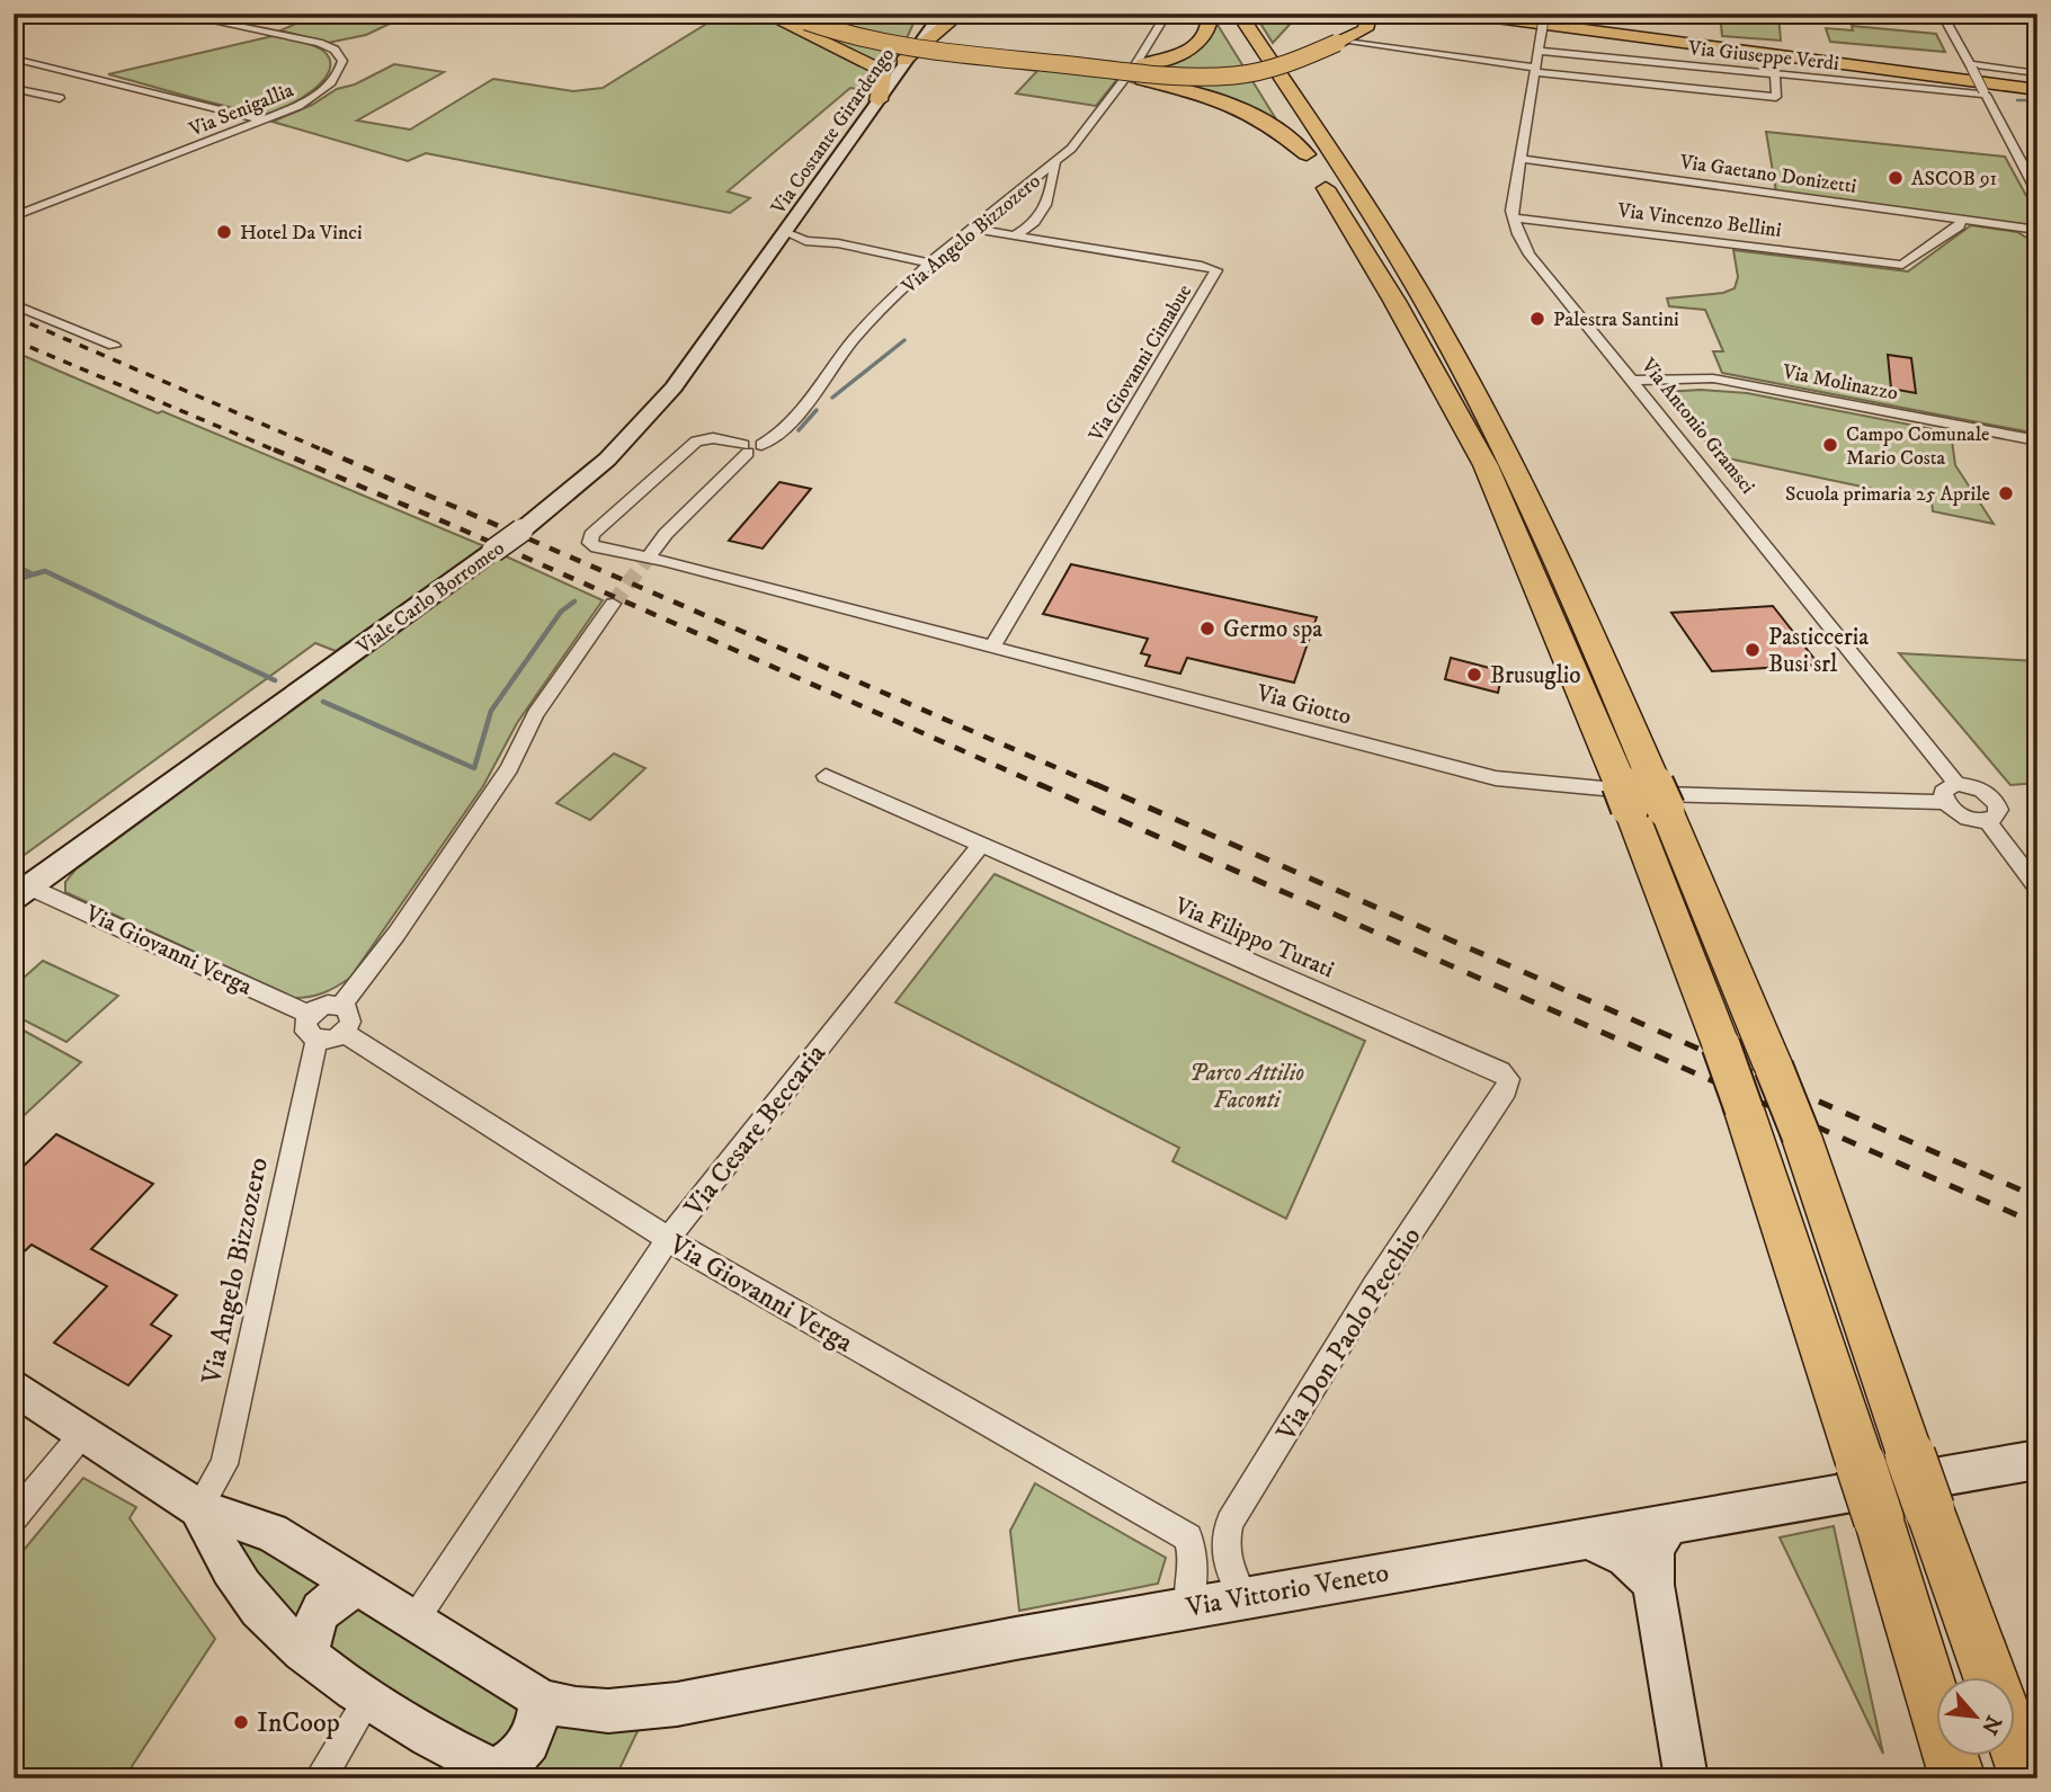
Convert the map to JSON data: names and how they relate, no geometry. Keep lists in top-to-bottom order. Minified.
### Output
{"streets":{"street":["Via Giuseppe Verdi","Via Senigallia","Via Costante Girardengo","Via Gaetano Donizetti","Via Vincenzo Bellini","Via Angelo Bizzozero","Via Giovanni Cimabue","Via Molinazzo","Via Antonio Gramsci","Viale Carlo Borromeo","Via Giotto","Via Filippo Turati","Via Giovanni Verga","Via Cesare Beccaria","Via Don Paolo Pecchio","Via Vittorio Veneto"]},"crossings":[["Via Costante Girardengo","Viale Carlo Borromeo"],["Via Gaetano Donizetti","Via Vincenzo Bellini"],["Via Vincenzo Bellini","Via Antonio Gramsci"],["Via Angelo Bizzozero","Via Giovanni Cimabue"],["Via Angelo Bizzozero","Via Giotto"],["Via Angelo Bizzozero","Via Giovanni Verga"],["Via Angelo Bizzozero","Via Vittorio Veneto"],["Via Giovanni Cimabue","Via Giotto"],["Via Molinazzo","Via Antonio Gramsci"],["Viale Carlo Borromeo","Via Giovanni Verga"],["Via Filippo Turati","Via Cesare Beccaria"],["Via Filippo Turati","Via Don Paolo Pecchio"],["Via Giovanni Verga","Via Cesare Beccaria"],["Via Cesare Beccaria","Via Vittorio Veneto"],["Via Don Paolo Pecchio","Via Vittorio Veneto"]],"parks":["Parco Attilio Faconti"],"places":["ASCOB 91","Hotel Da Vinci","Palestra Santini","Campo Comunale Mario Costa","Scuola primaria 25 Aprile","Germo spa","Pasticceria Busi srl","Brusuglio","InCoop"],"north":"bottom right"}
